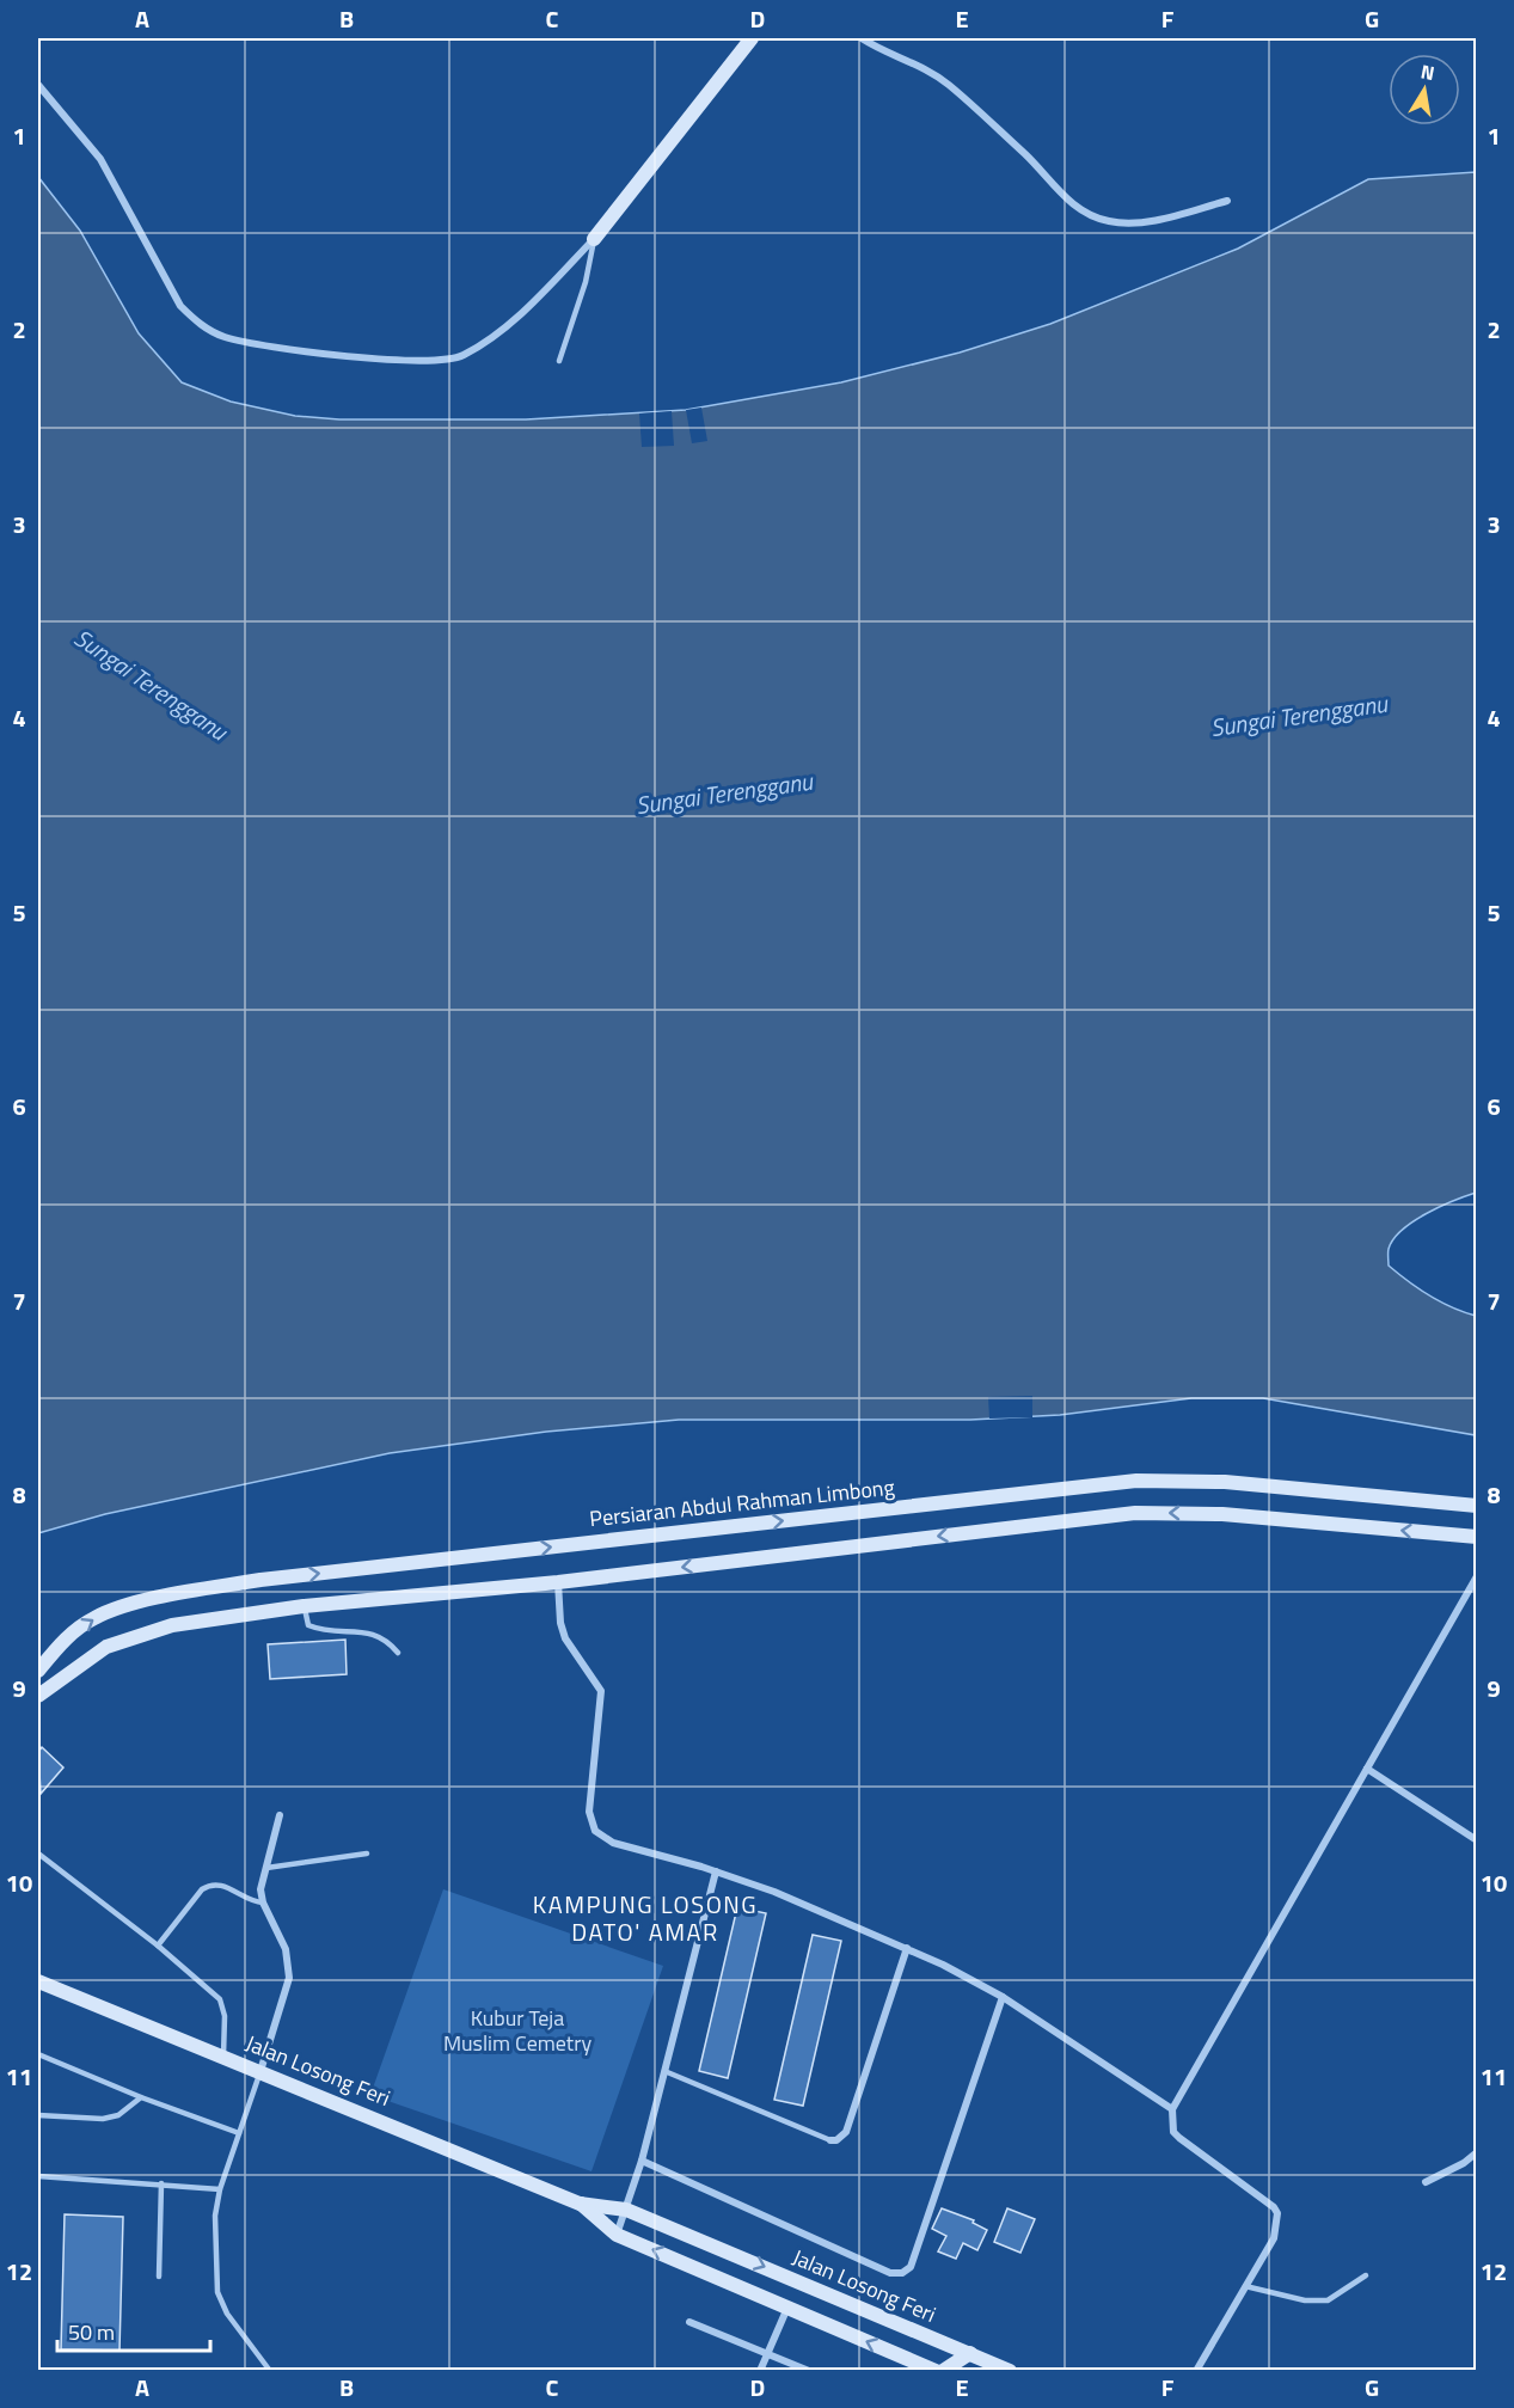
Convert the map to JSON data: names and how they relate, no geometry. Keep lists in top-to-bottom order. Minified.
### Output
{"streets":{"street":["Persiaran Abdul Rahman Limbong","Jalan Losong Feri"]},"districts":["KAMPUNG LOSONG DATO' AMAR"],"water":["Sungai Terengganu"],"parks":["Kubur Teja Muslim Cemetry"],"scale_bar":"50 m","north":"top","grid":{"columns":["A","B","C","D","E","F","G"],"rows":["1","2","3","4","5","6","7","8","9","10","11","12"]}}
